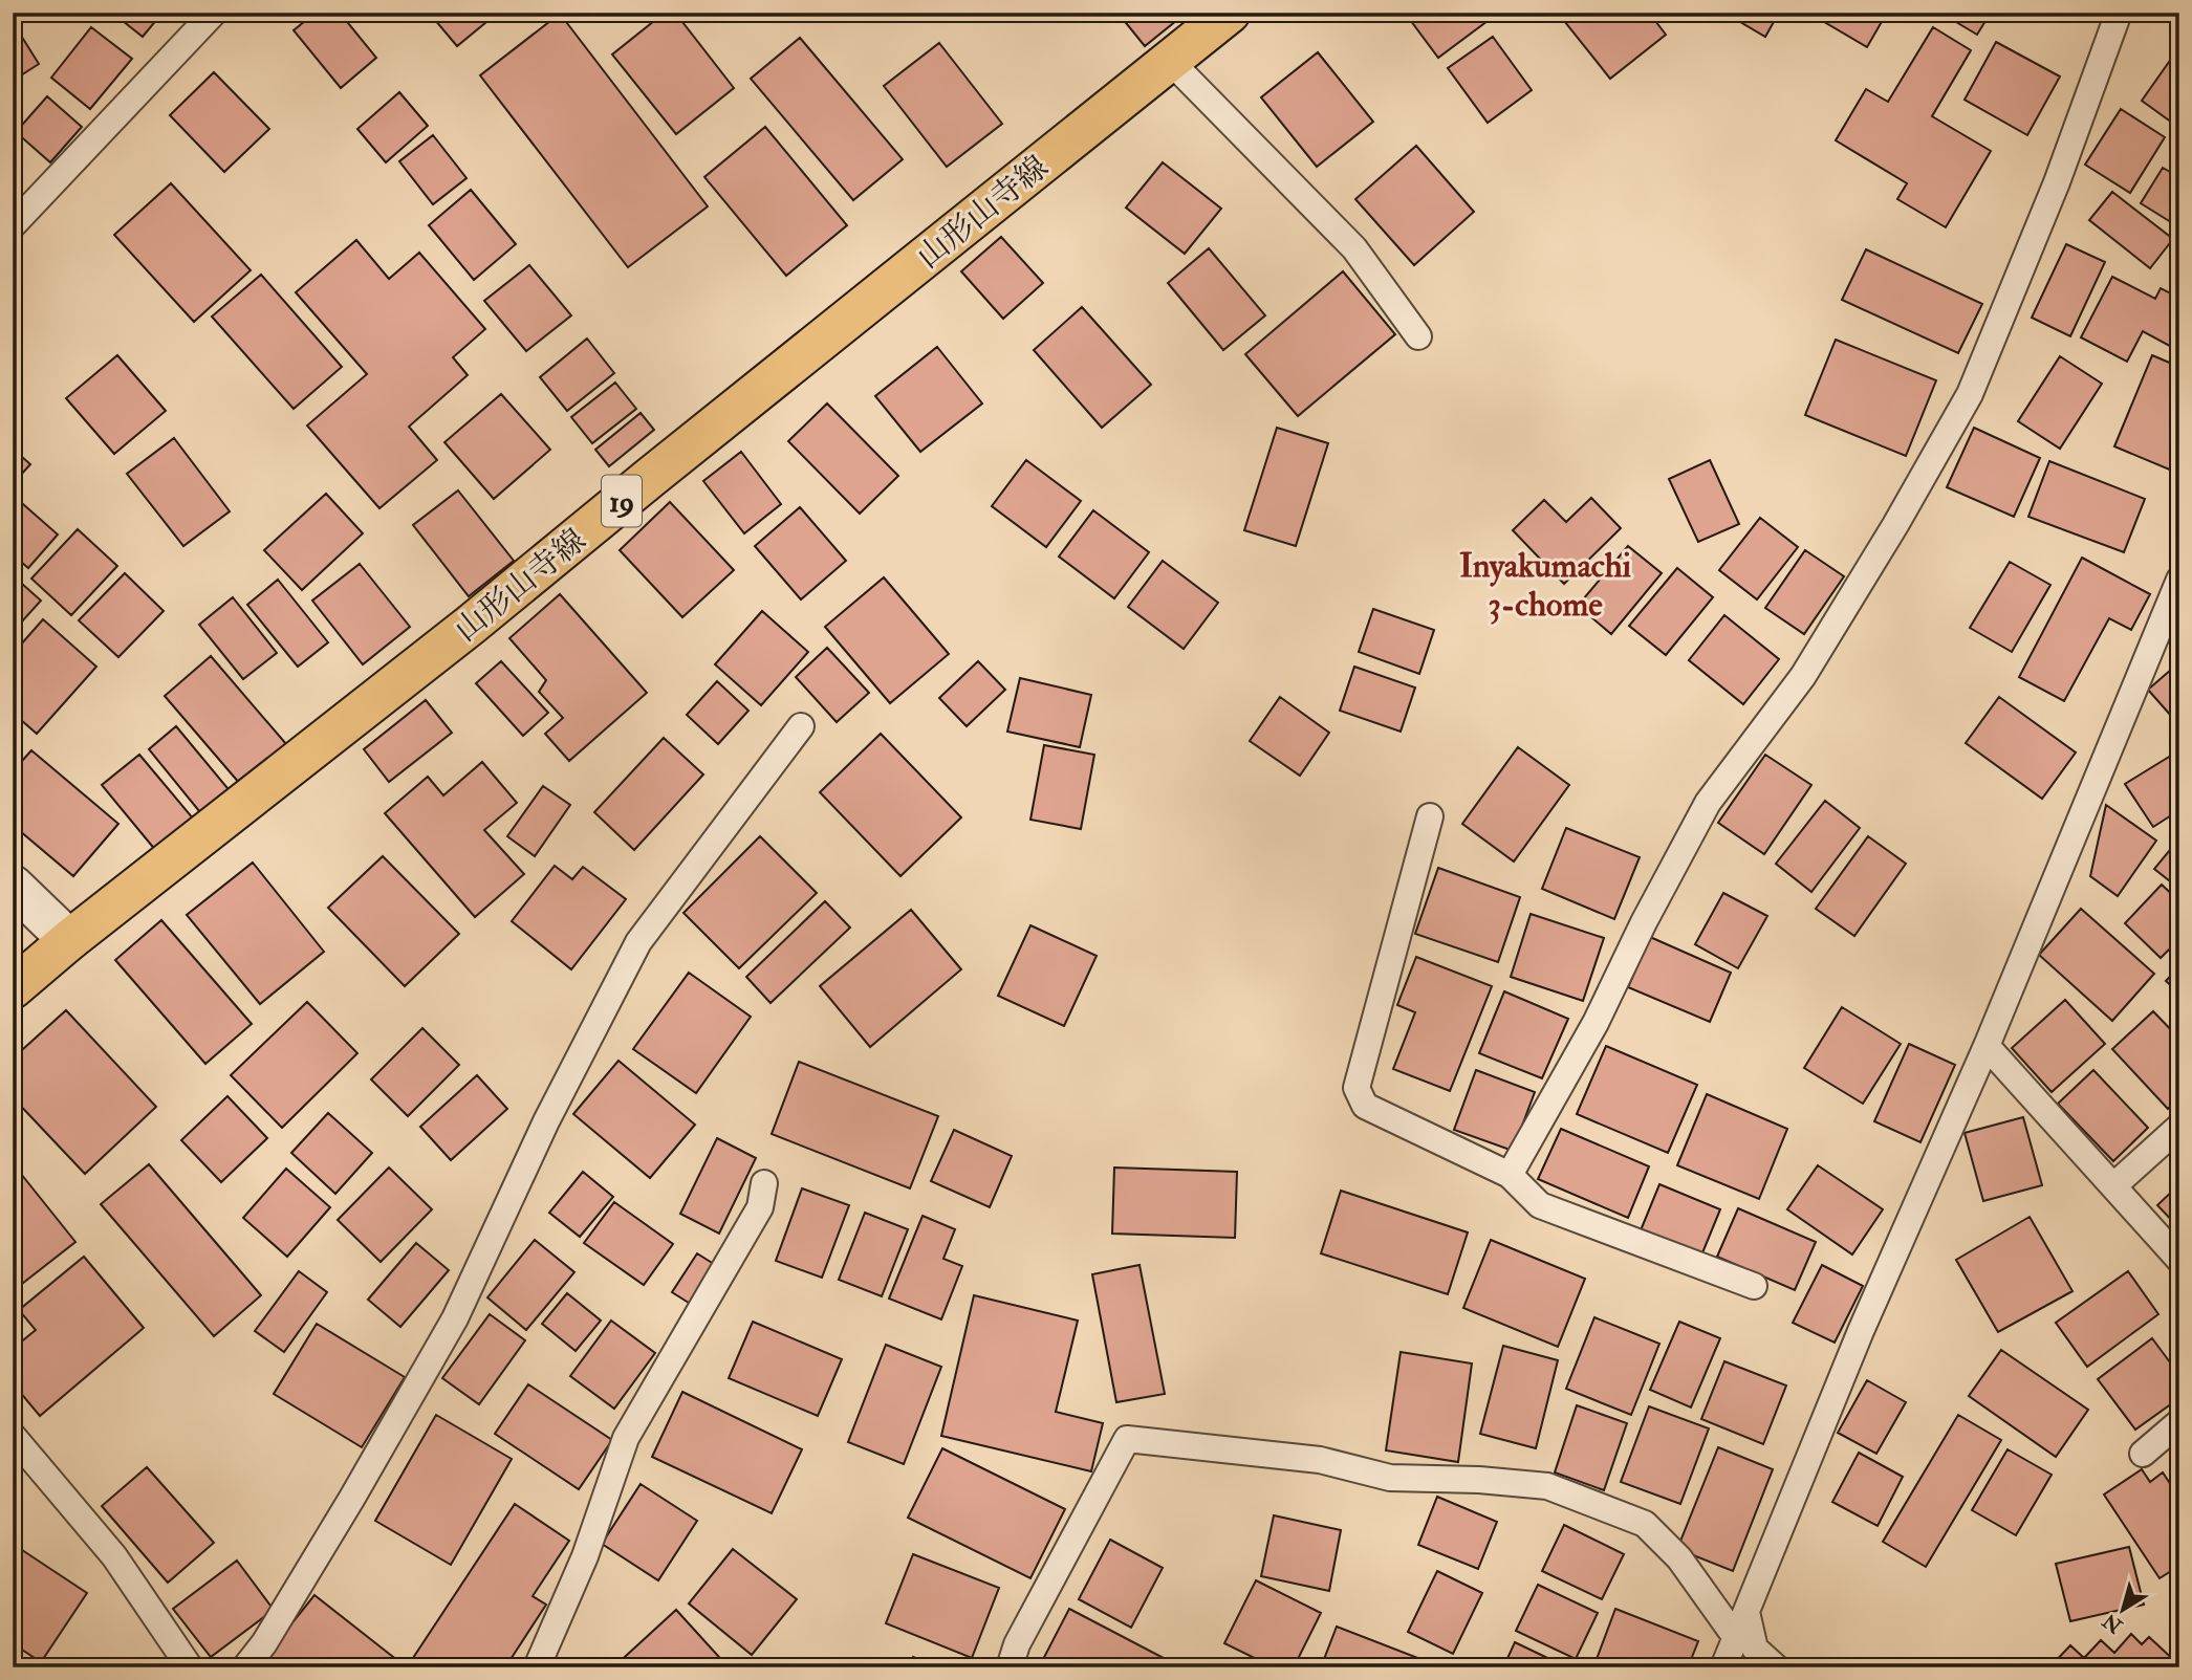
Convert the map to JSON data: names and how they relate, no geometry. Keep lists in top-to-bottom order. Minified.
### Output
{"streets":{"main road":["山形山寺線","19"]},"districts":["Inyakumachi 3-chome"],"north":"bottom left"}
